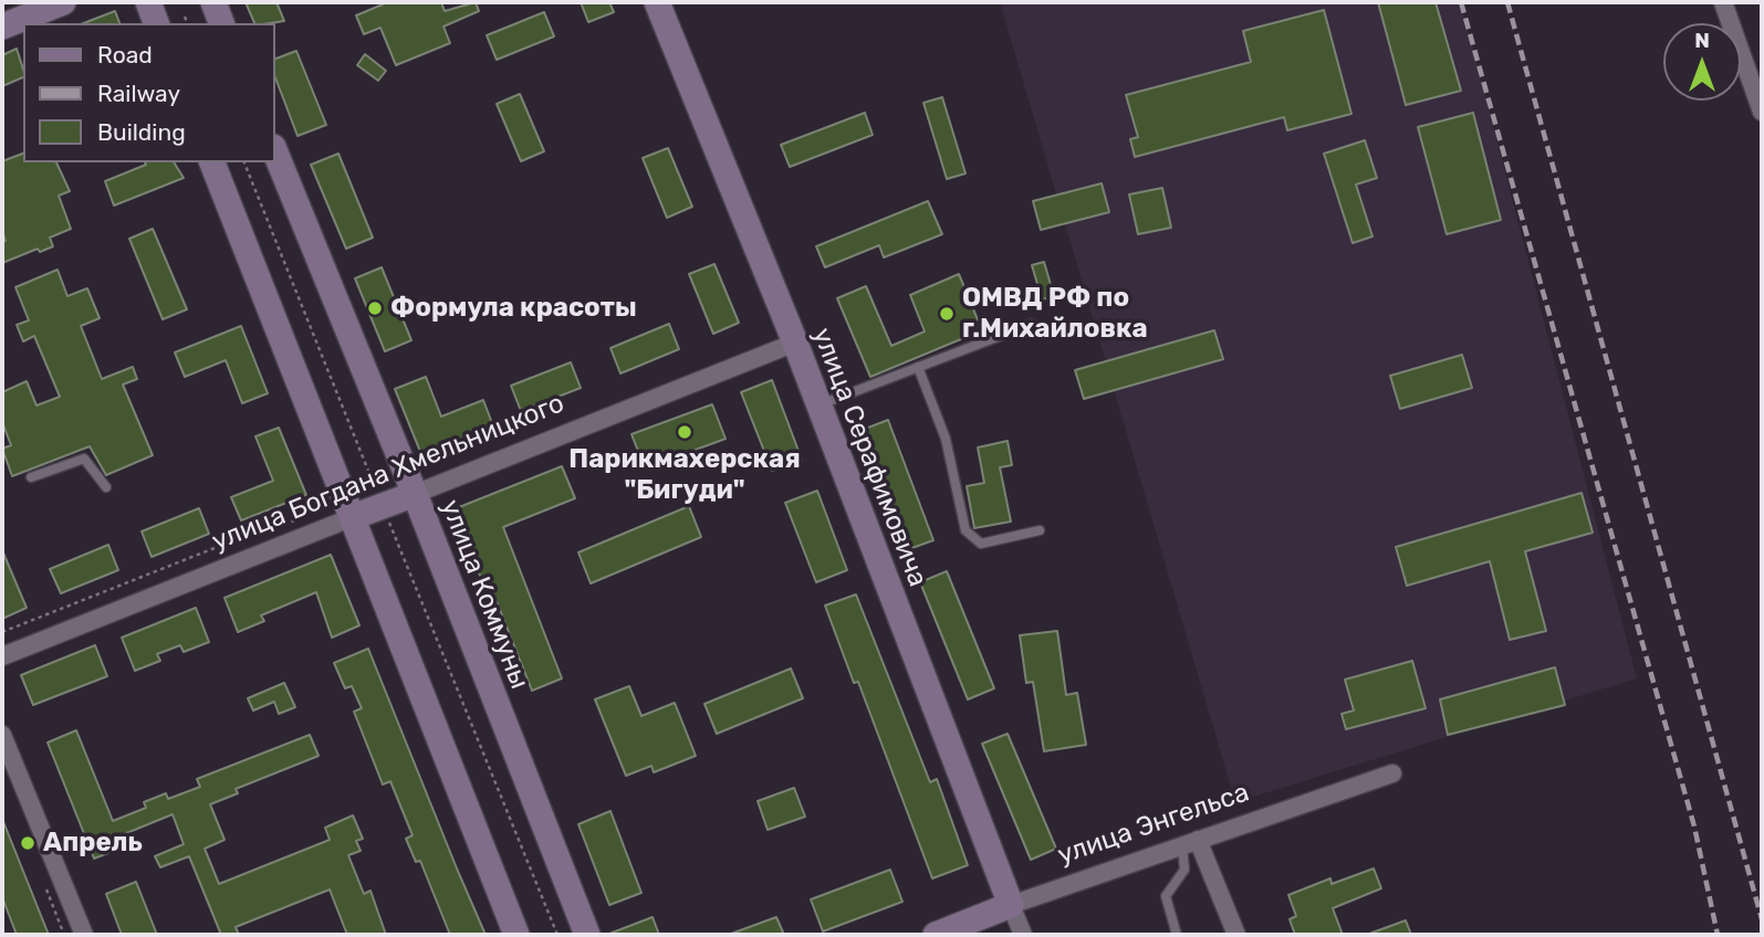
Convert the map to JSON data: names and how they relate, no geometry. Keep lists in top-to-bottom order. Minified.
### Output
{"streets":{"street":["улица Серафимовича","улица Богдана Хмельницкого","улица Коммуны","улица Энгельса"]},"crossings":[["улица Серафимовича","улица Богдана Хмельницкого"],["улица Серафимовича","улица Энгельса"],["улица Богдана Хмельницкого","улица Коммуны"]],"places":["Формула красоты","ОМВД РФ по г.Михайловка","Парикмахерская \"Бигуди\"","Апрель"],"legend":["Road","Railway","Building"],"north":"top"}
